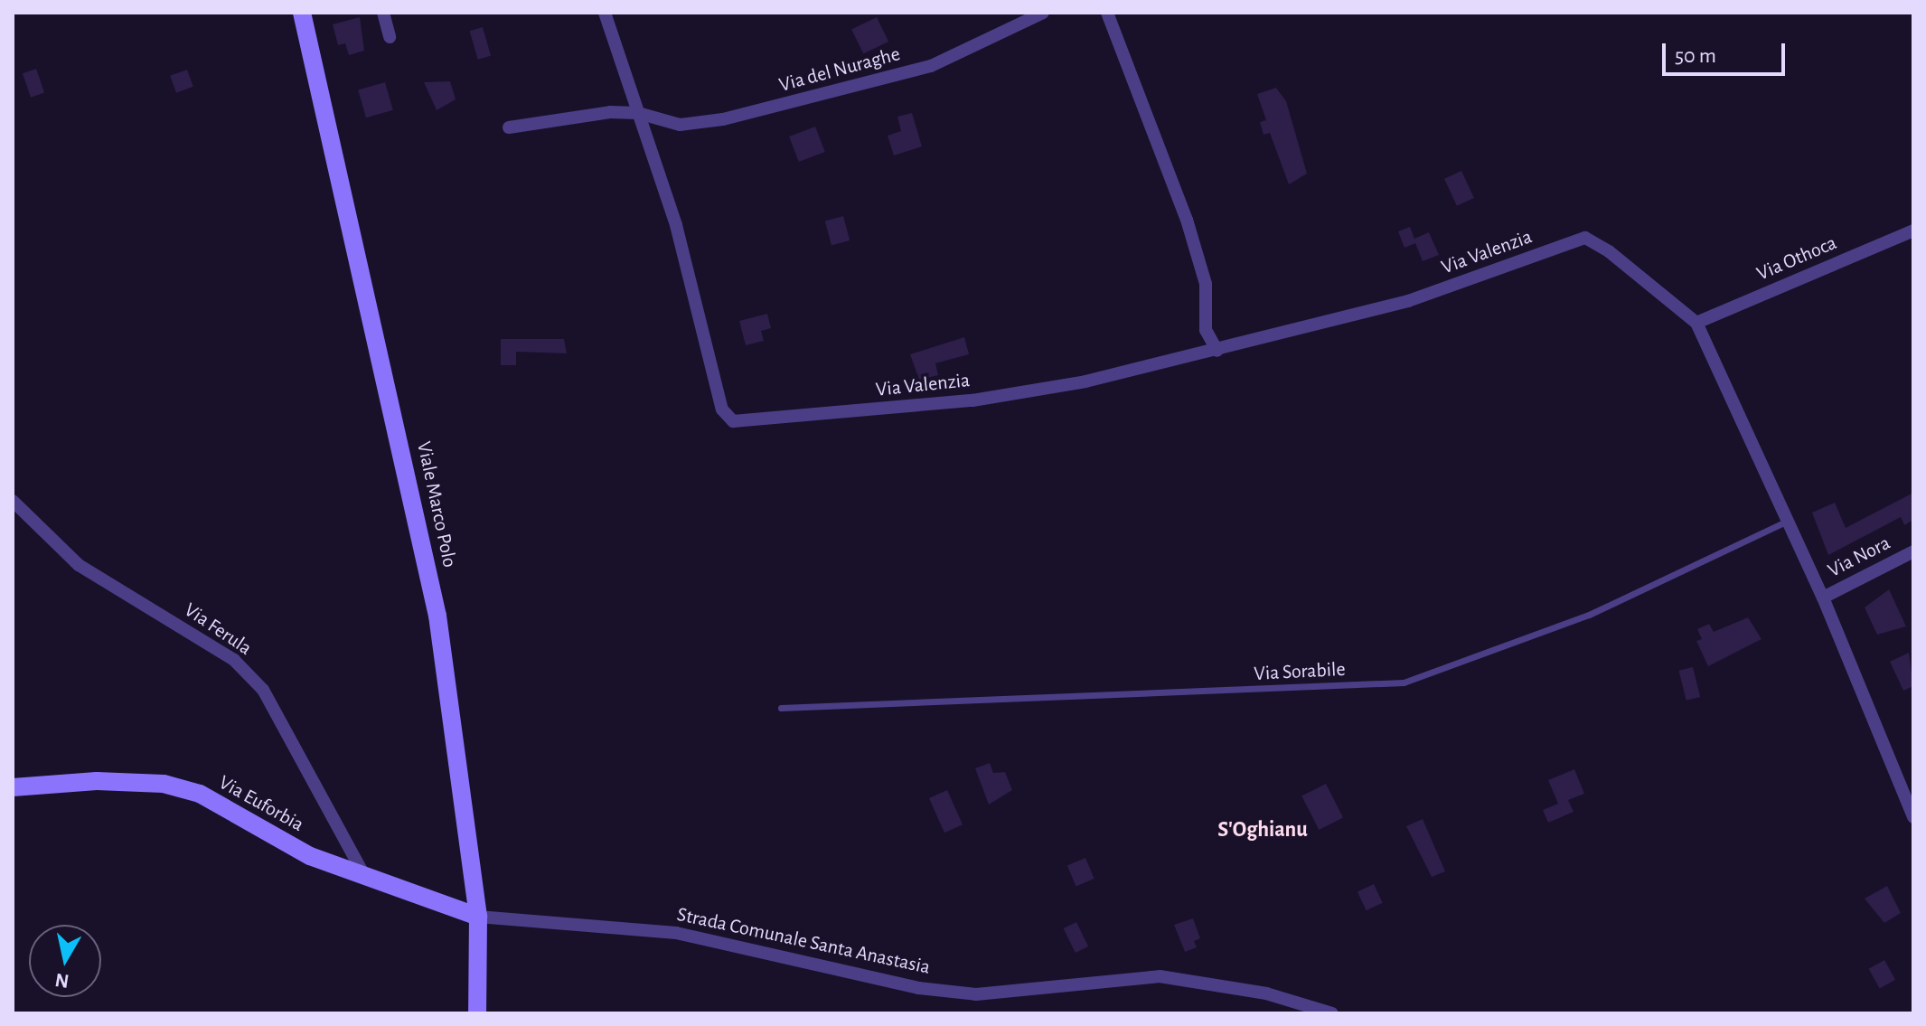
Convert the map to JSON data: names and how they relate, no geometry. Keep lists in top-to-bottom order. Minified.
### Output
{"streets":{"main road":["Viale Marco Polo","Via Euforbia"],"street":["Via del Nuraghe","Via Valenzia","Via Othoca","Via Nora","Via Ferula","Strada Comunale Santa Anastasia"],"lane":["Via Sorabile"]},"crossings":[["Via del Nuraghe","Via Valenzia"],["Via Valenzia","Via Othoca"],["Via Valenzia","Via Nora"],["Via Valenzia","Via Sorabile"],["Viale Marco Polo","Via Euforbia"],["Viale Marco Polo","Strada Comunale Santa Anastasia"],["Via Ferula","Via Euforbia"],["Via Euforbia","Strada Comunale Santa Anastasia"]],"districts":["S'Oghianu"],"scale_bar":"50 m","north":"bottom"}
